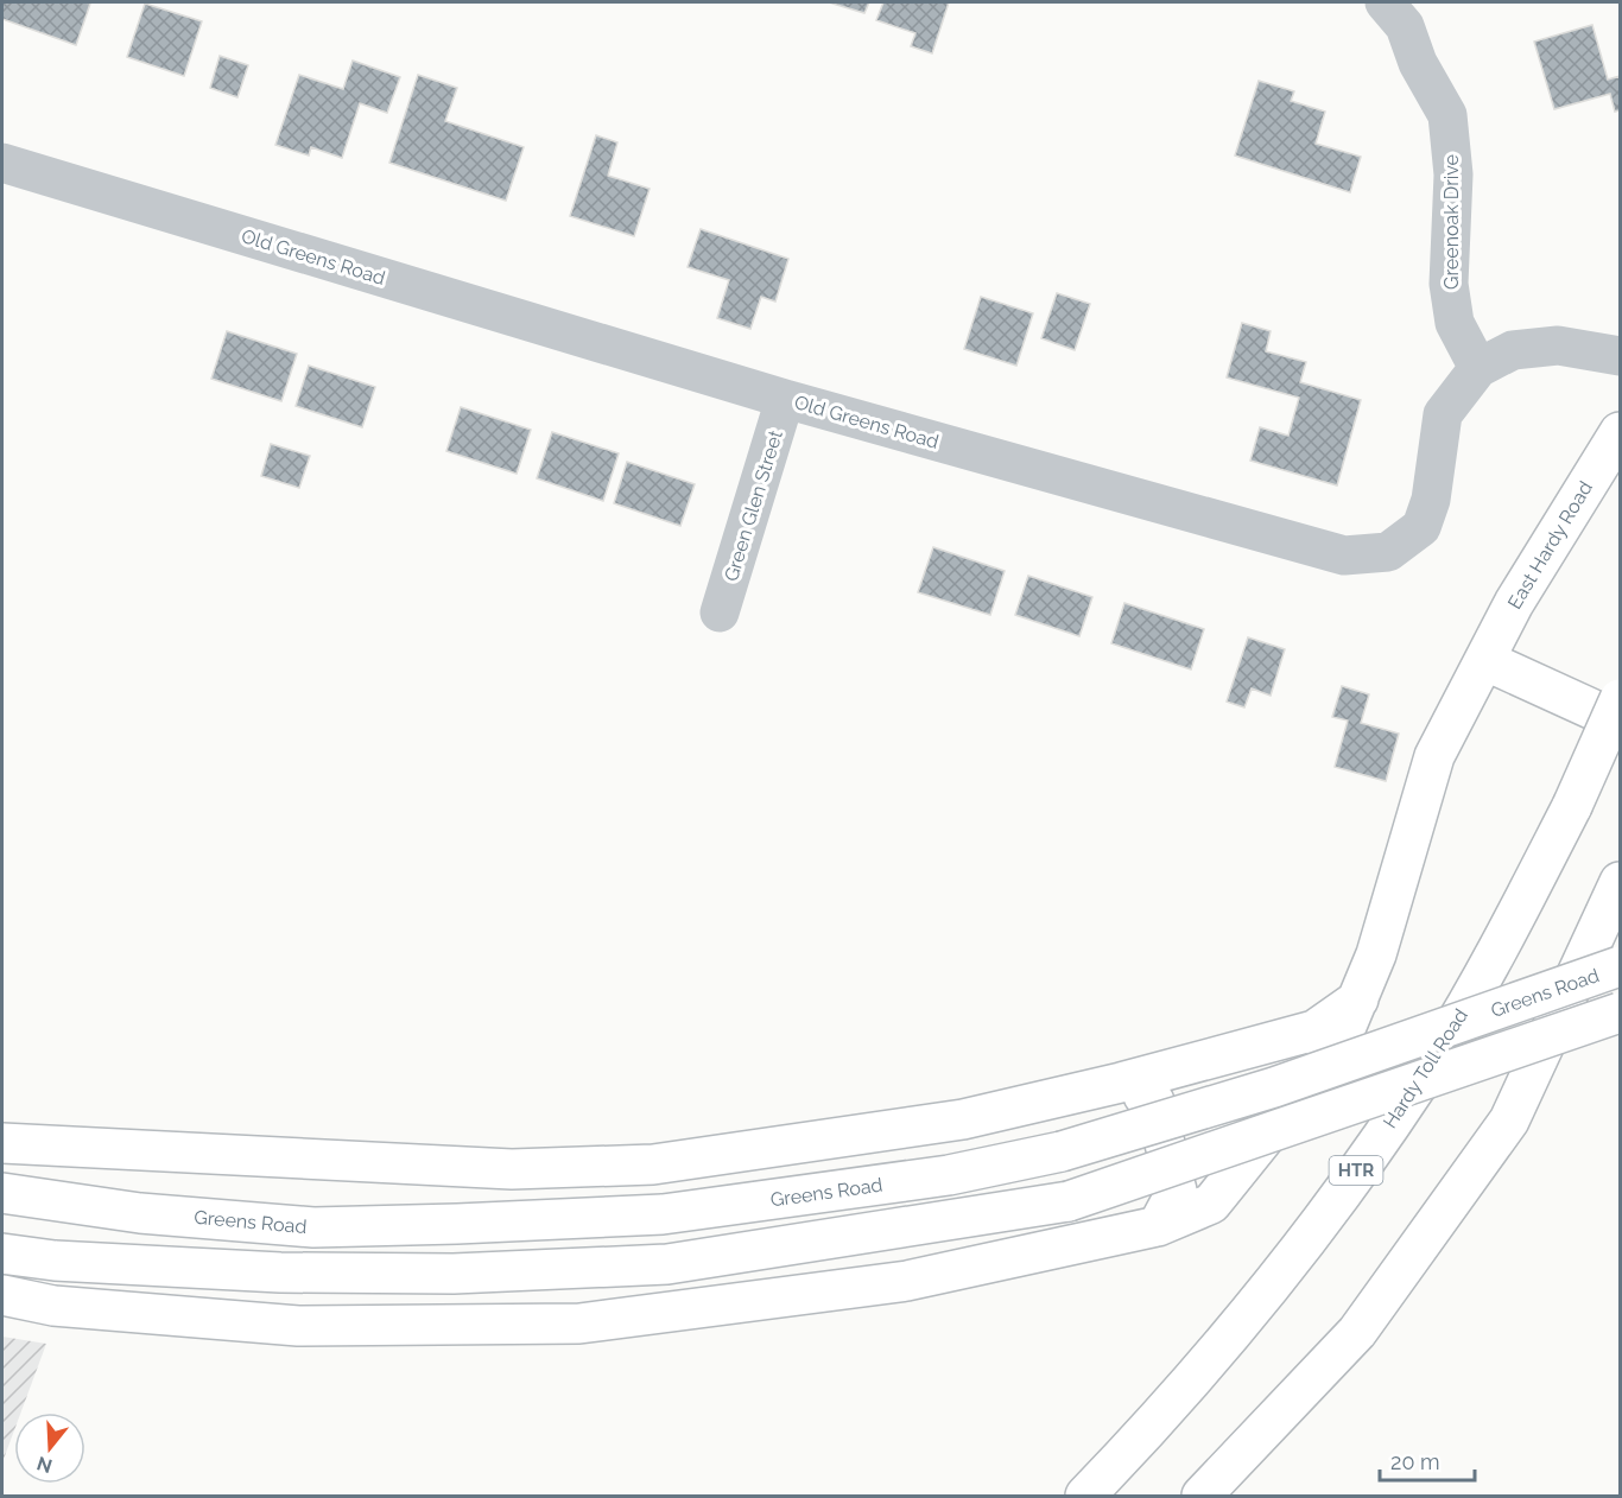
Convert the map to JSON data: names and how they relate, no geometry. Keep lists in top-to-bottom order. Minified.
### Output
{"streets":{"main road":["East Hardy Road","Greens Road","Hardy Toll Road","HTR"],"street":["Greenoak Drive","Old Greens Road","Green Glen Street"]},"crossings":[["Greenoak Drive","Old Greens Road"],["Old Greens Road","Green Glen Street"]],"scale_bar":"20 m","north":"bottom"}
